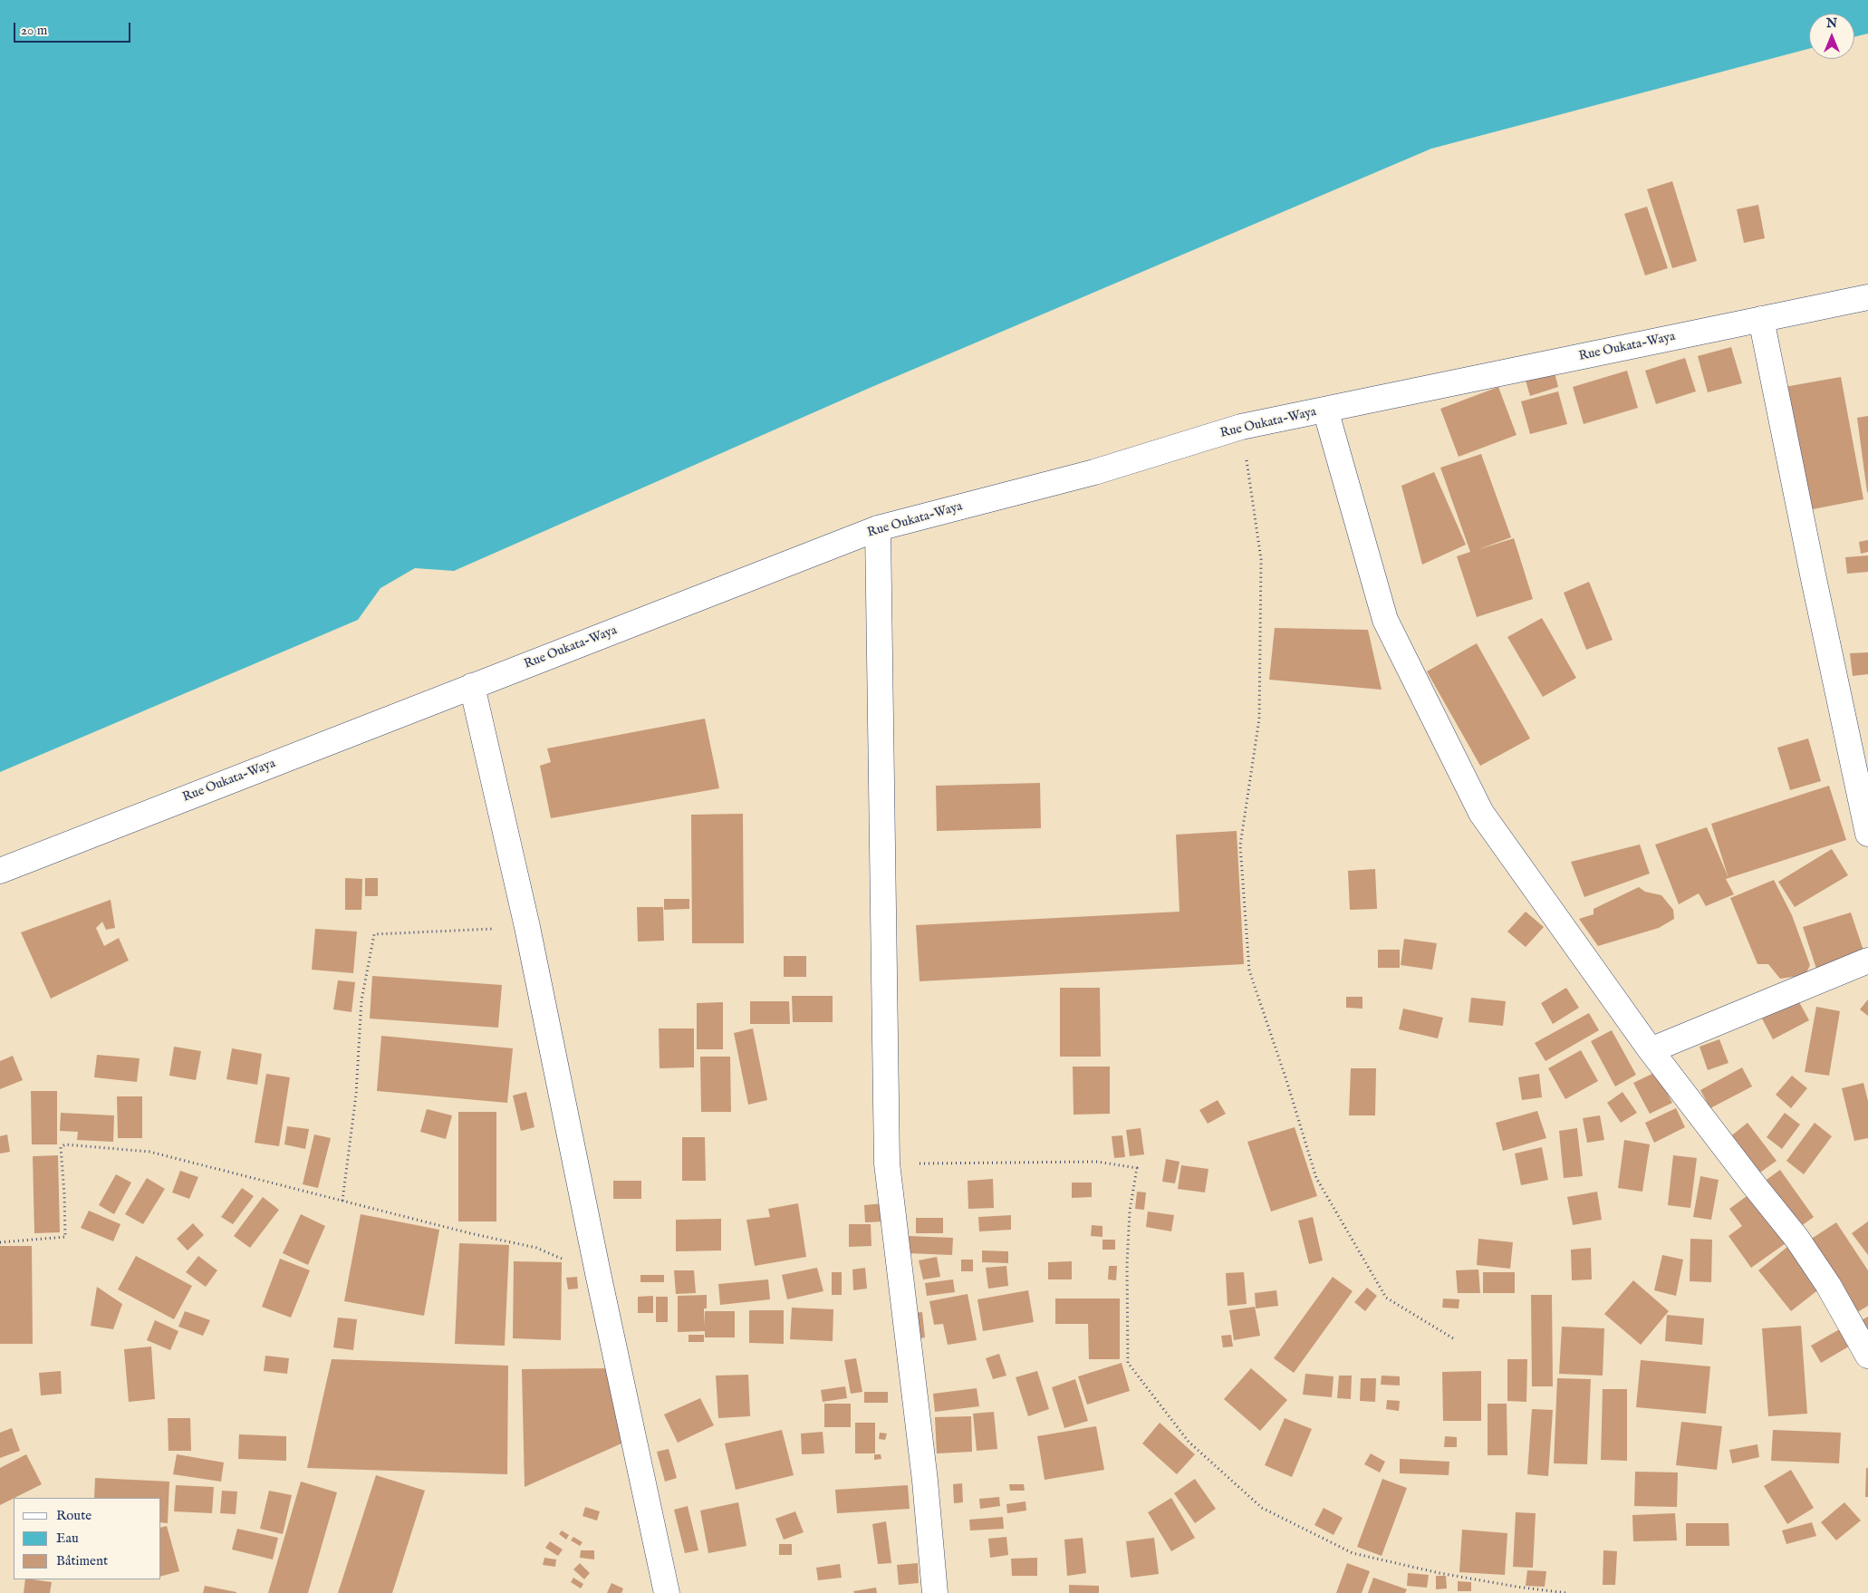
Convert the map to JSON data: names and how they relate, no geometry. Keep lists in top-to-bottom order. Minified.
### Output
{"streets":{"street":["Rue Oukata-Waya"]},"legend":["Route","Eau","Bâtiment"],"scale_bar":"20 m","north":"top"}
